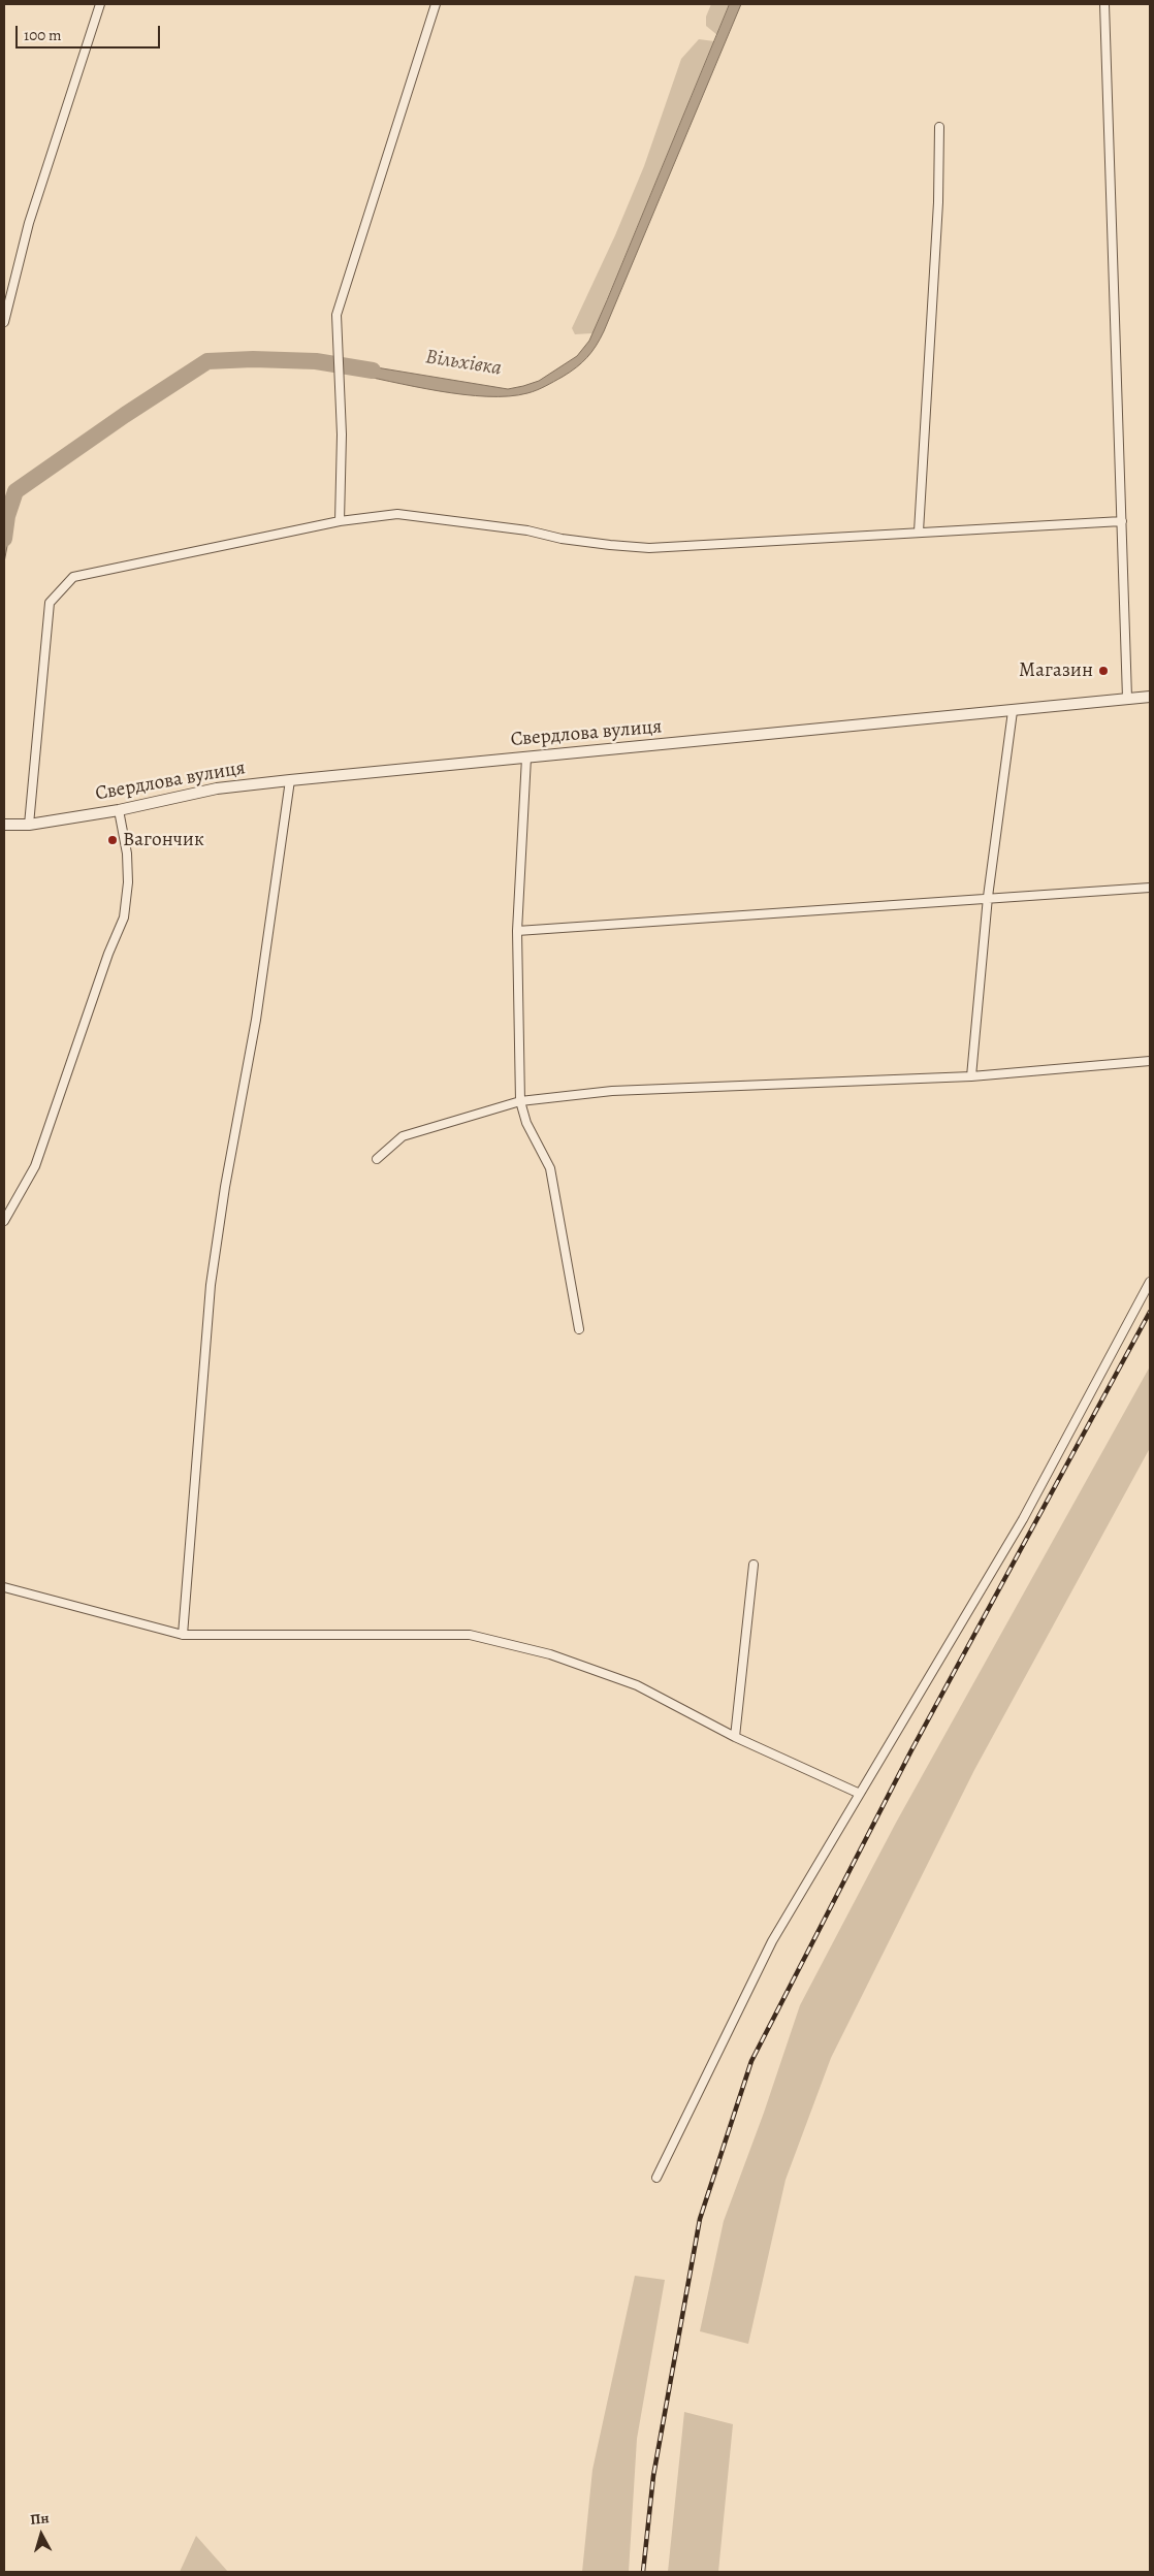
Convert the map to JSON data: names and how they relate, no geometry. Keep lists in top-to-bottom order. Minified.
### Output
{"streets":{"street":["Свердлова вулиця"]},"water":["Вільхівка"],"places":["Mагазин","Вагончик"],"scale_bar":"100 m","north":"top"}
